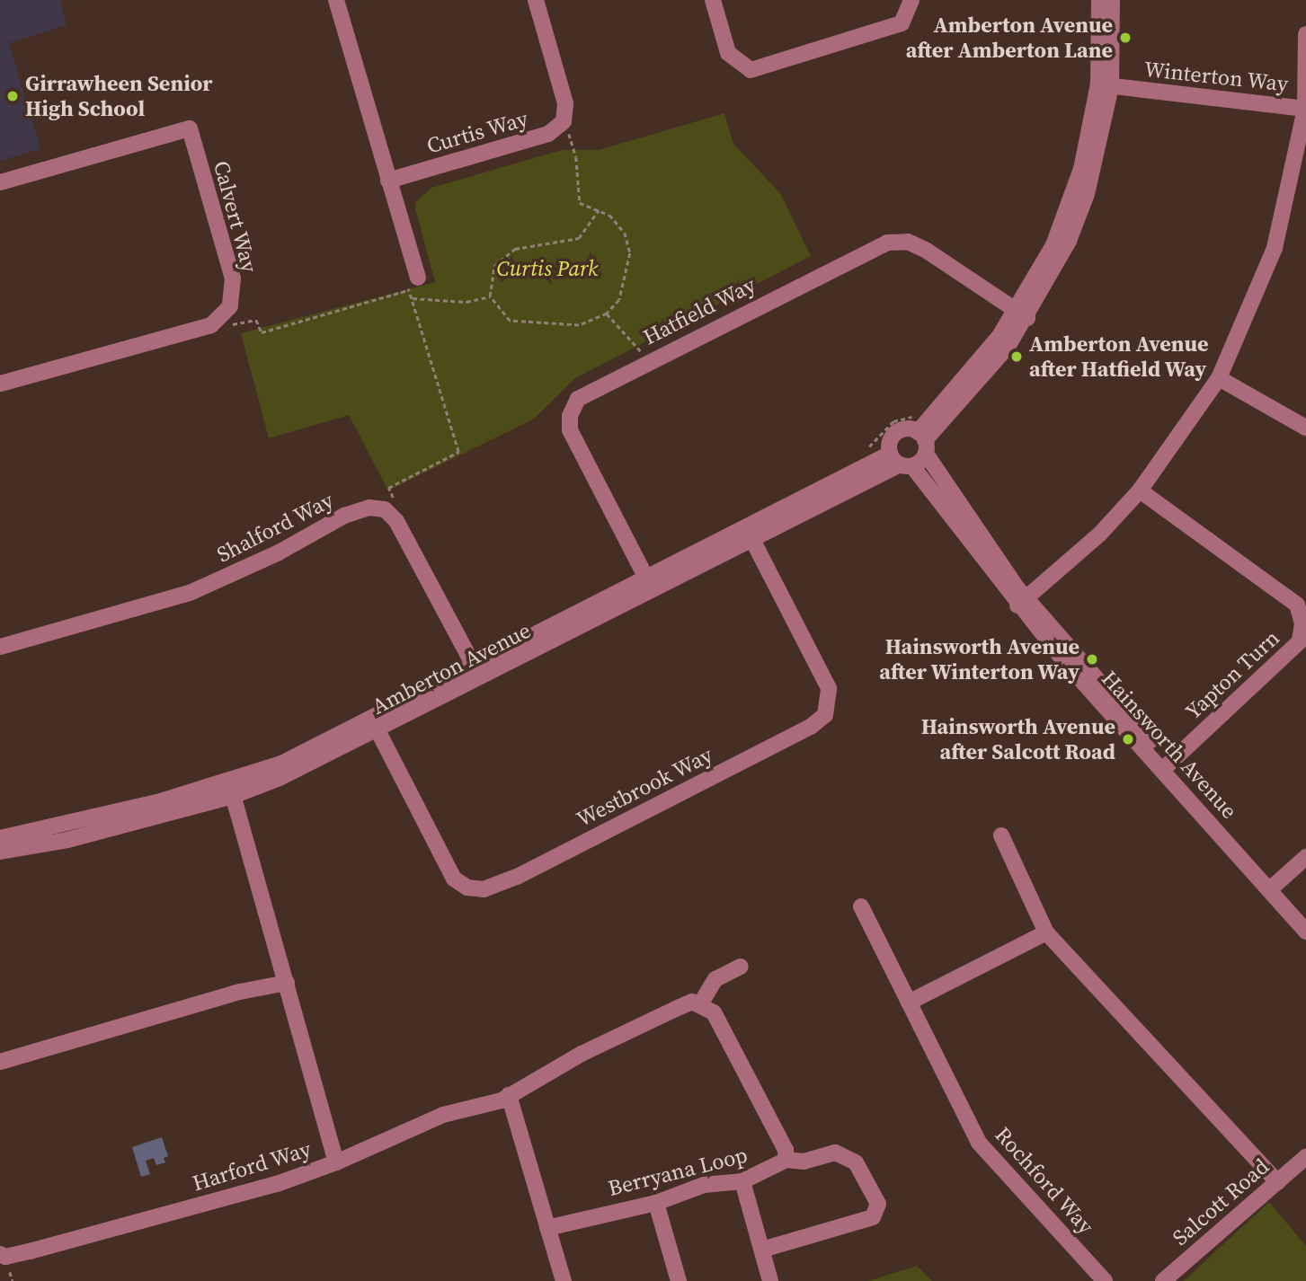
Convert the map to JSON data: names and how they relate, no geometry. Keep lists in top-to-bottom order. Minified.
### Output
{"streets":{"street":["Winterton Way","Curtis Way","Calvert Way","Hatfield Way","Shalford Way","Amberton Avenue","Yapton Turn","Hainsworth Avenue","Westbrook Way","Harford Way","Berryana Loop","Rochford Way","Salcott Road"]},"crossings":[["Winterton Way","Yapton Turn"],["Winterton Way","Hainsworth Avenue"],["Hatfield Way","Amberton Avenue"],["Amberton Avenue","Hainsworth Avenue"],["Amberton Avenue","Westbrook Way"],["Amberton Avenue","Harford Way"],["Yapton Turn","Hainsworth Avenue"]],"parks":["Curtis Park"],"places":["Amberton Avenue after Amberton Lane","Girrawheen Senior High School","Amberton Avenue after Hatfield Way","Hainsworth Avenue after Winterton Way","Hainsworth Avenue after Salcott Road"]}
